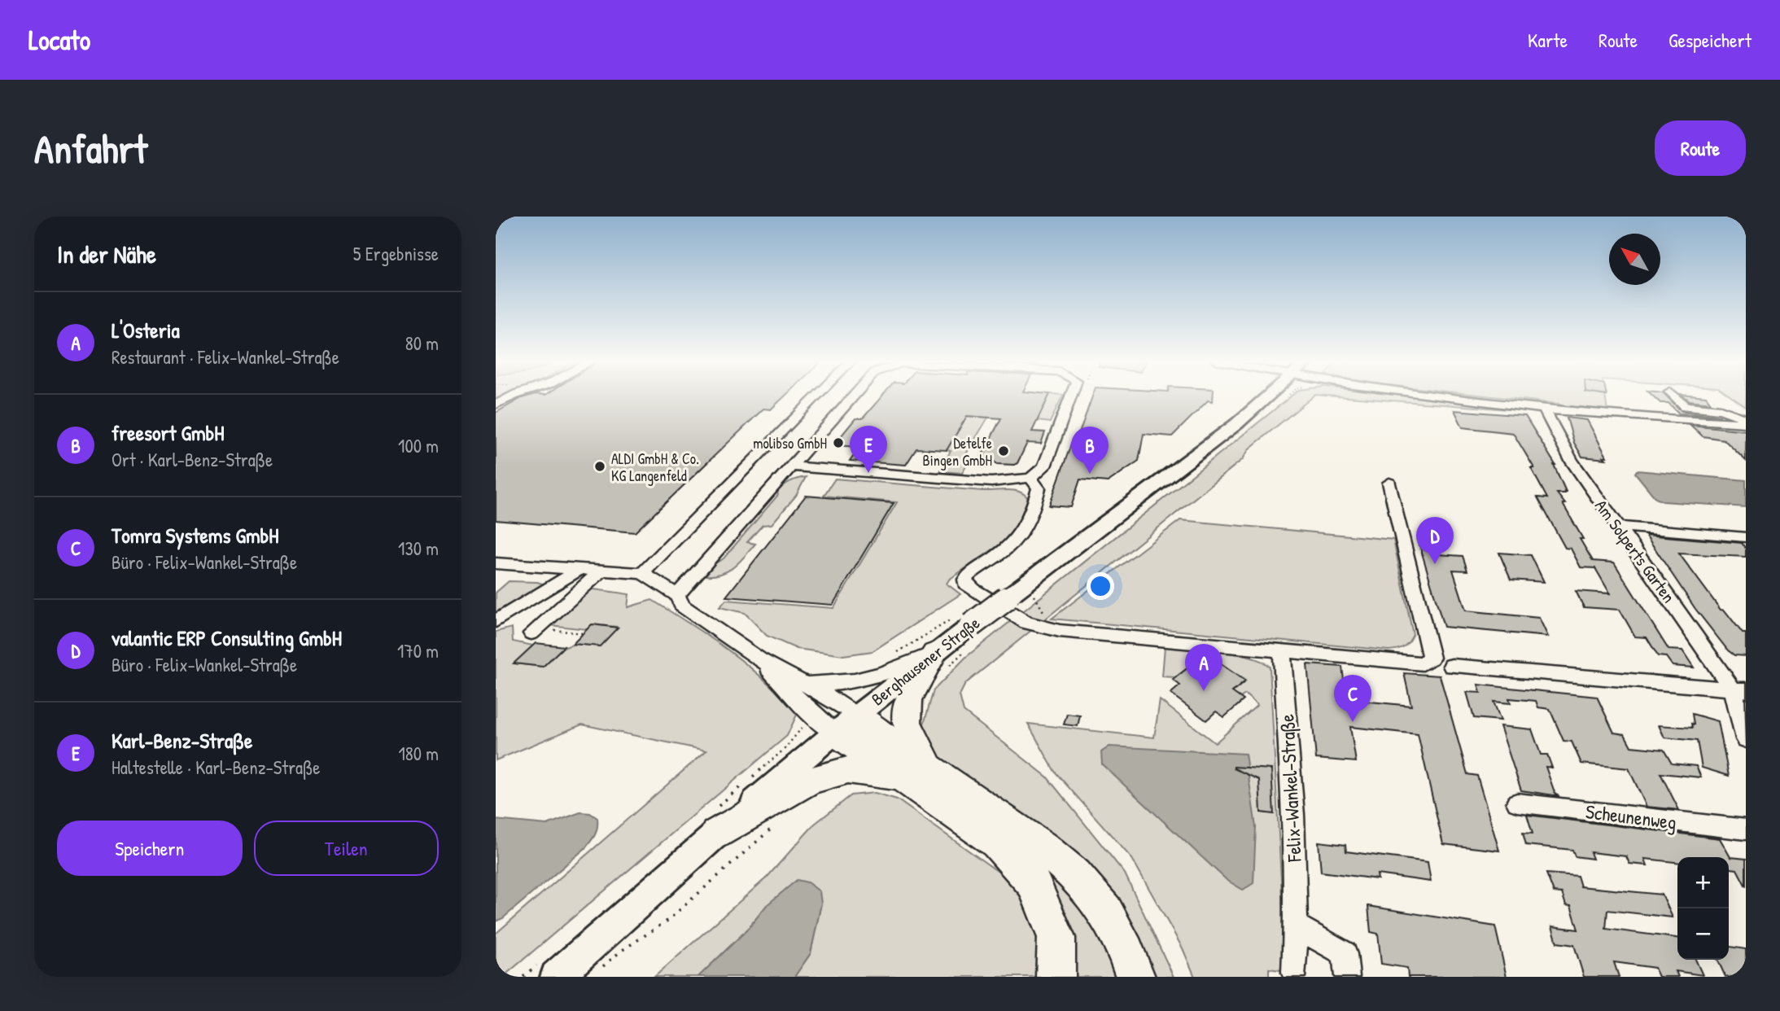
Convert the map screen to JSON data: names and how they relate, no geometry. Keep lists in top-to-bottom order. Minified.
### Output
{"streets":{"main road":["Berghausener Straße"],"street":["Am Solperts Garten","Felix-Wankel-Straße","Scheunenweg"]},"places":["molibso GmbH","Detelfe Bingen GmbH","ALDI GmbH & Co. KG Langenfeld"],"north":"top left","page":{"header":"Locato","nav":["Karte","Route","Gespeichert"],"buttons":["Route",["Speichern","Teilen"]],"title":"Anfahrt","heading":["In der Nähe","5 Ergebnisse"],"list":[{"mark":"A","name":"L'Osteria","note":"Restaurant · Felix-Wankel-Straße","value":"80 m"},{"mark":"B","name":"freesort GmbH","note":"Ort · Karl-Benz-Straße","value":"100 m"},{"mark":"C","name":"Tomra Systems GmbH","note":"Büro · Felix-Wankel-Straße","value":"130 m"},{"mark":"D","name":"valantic ERP Consulting GmbH","note":"Büro · Felix-Wankel-Straße","value":"170 m"},{"mark":"E","name":"Karl-Benz-Straße","note":"Haltestelle · Karl-Benz-Straße","value":"180 m"}],"pins":["E","B","D","A","C"],"map_buttons":["+","−"]}}
